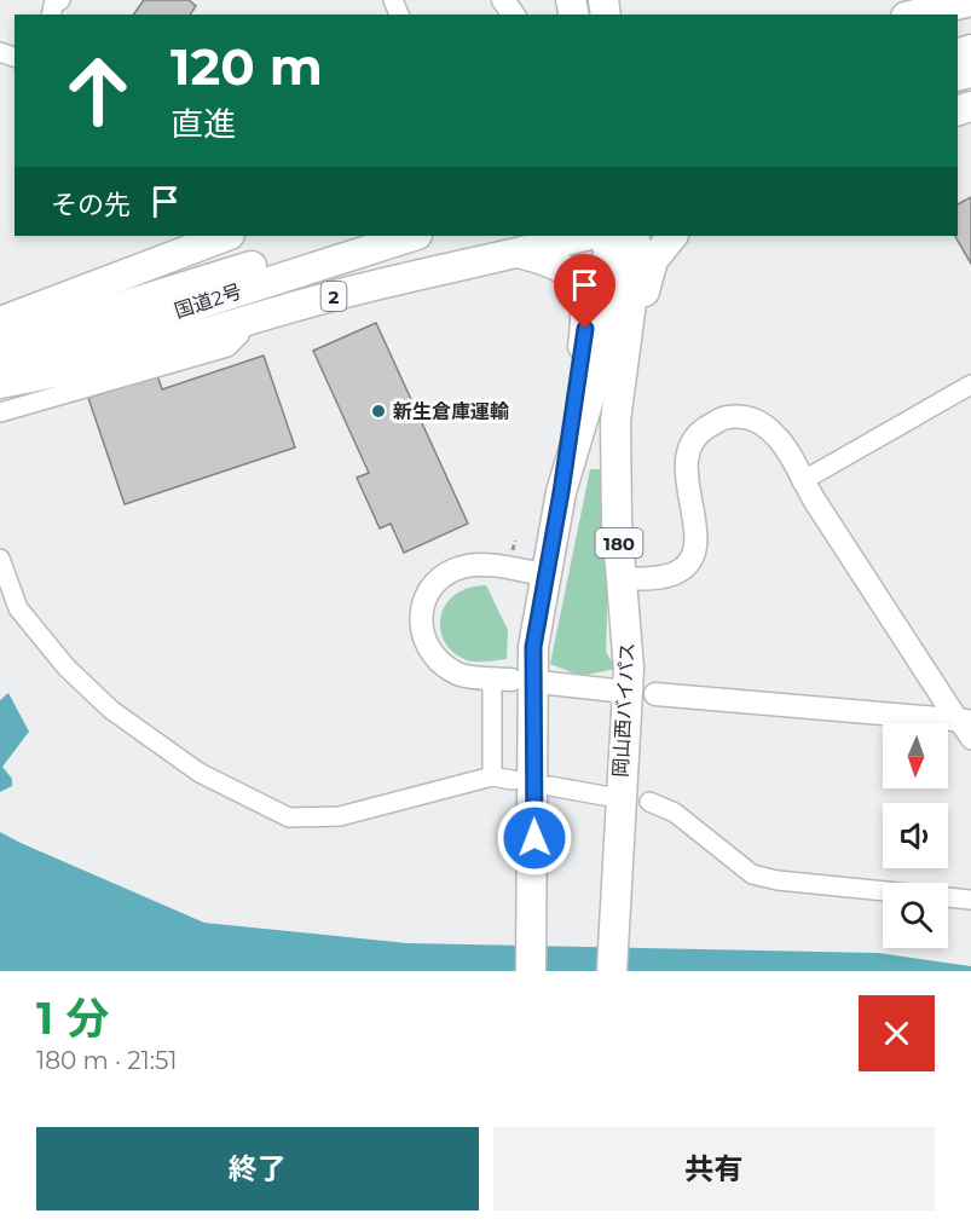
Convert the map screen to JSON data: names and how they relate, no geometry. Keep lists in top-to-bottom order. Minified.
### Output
{"streets":{"highway":["2","国道2号","180","岡山西バイパス"]},"crossings":[["2","国道2号"]],"places":["新生倉庫運輸"],"north":"bottom","page":{"turn":["120 m","直進"],"then":"その先","heading":["1 分","180 m · 21:51"],"buttons":["終了","共有"]}}
